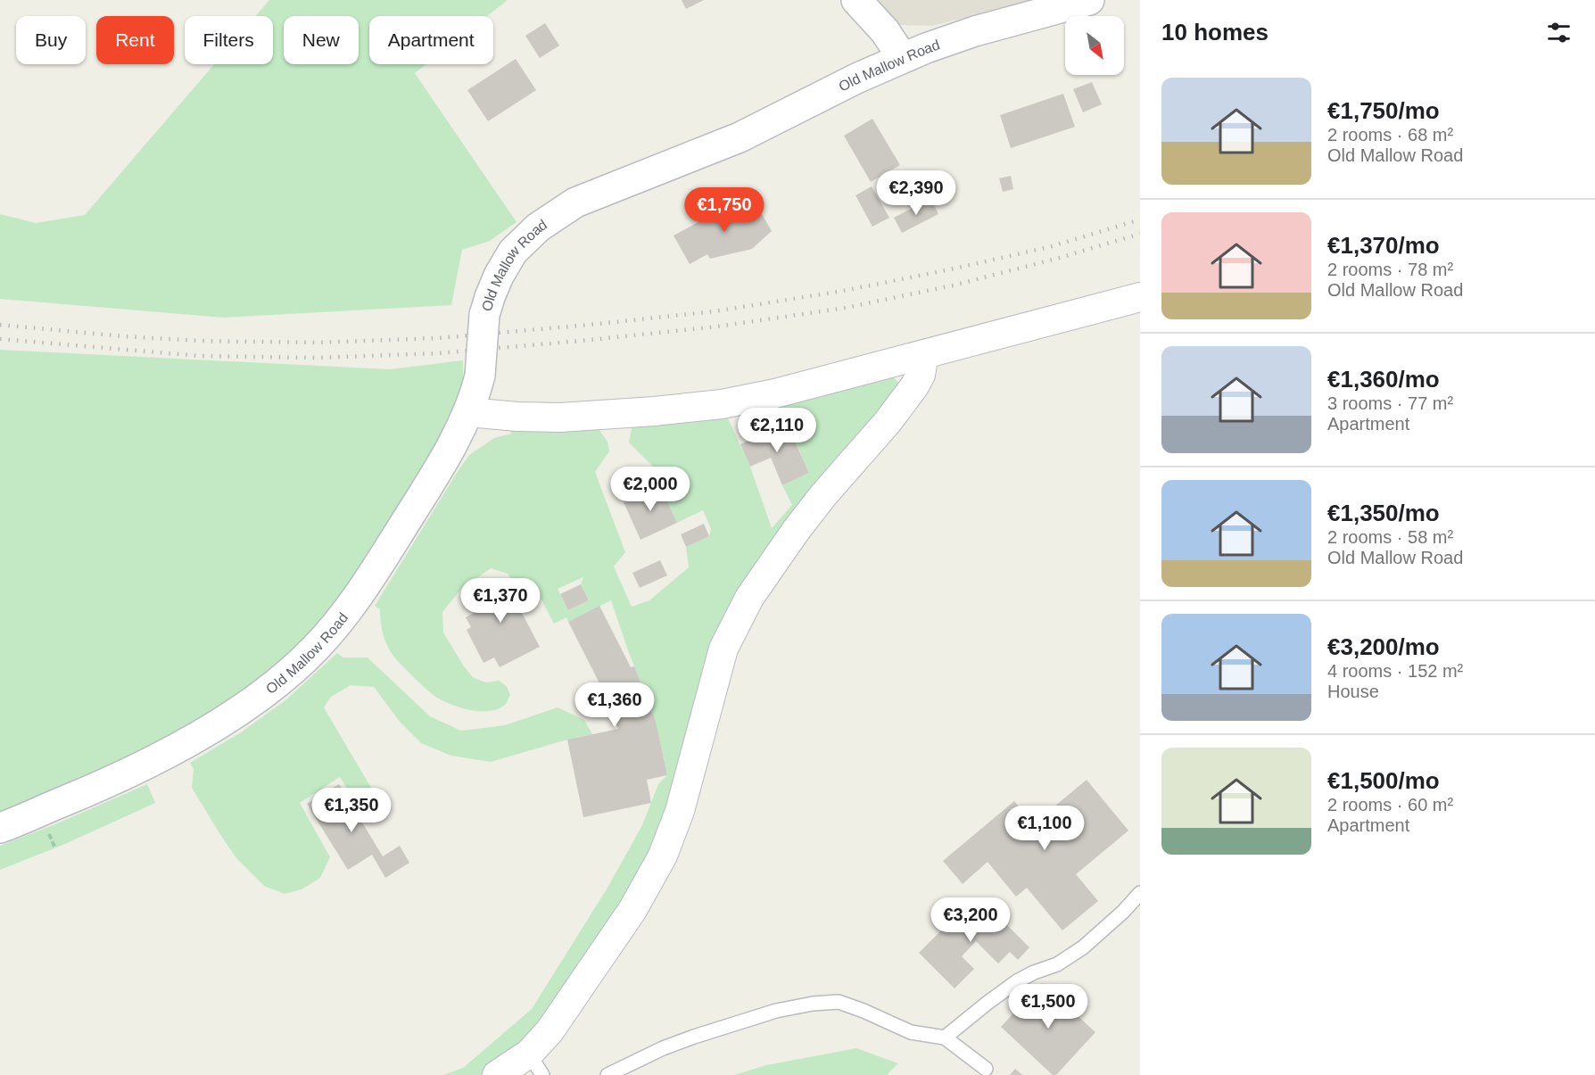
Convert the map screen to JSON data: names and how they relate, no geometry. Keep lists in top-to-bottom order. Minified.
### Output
{"streets":{"street":["Old Mallow Road"]},"north":"bottom right","page":{"heading":"10 homes","chip":["Buy","Rent","Filters","New","Apartment"],"list":[{"name":"€1,750/mo","note":"2 rooms · 68 m² · Old Mallow Road"},{"name":"€1,370/mo","note":"2 rooms · 78 m² · Old Mallow Road"},{"name":"€1,360/mo","note":"3 rooms · 77 m² · Apartment"},{"name":"€1,350/mo","note":"2 rooms · 58 m² · Old Mallow Road"},{"name":"€3,200/mo","note":"4 rooms · 152 m² · House"},{"name":"€1,500/mo","note":"2 rooms · 60 m² · Apartment"}],"price":["€2,390","€1,750","€2,110","€2,000","€1,370","€1,360","€1,350","€1,100","€3,200","€1,500"]}}
